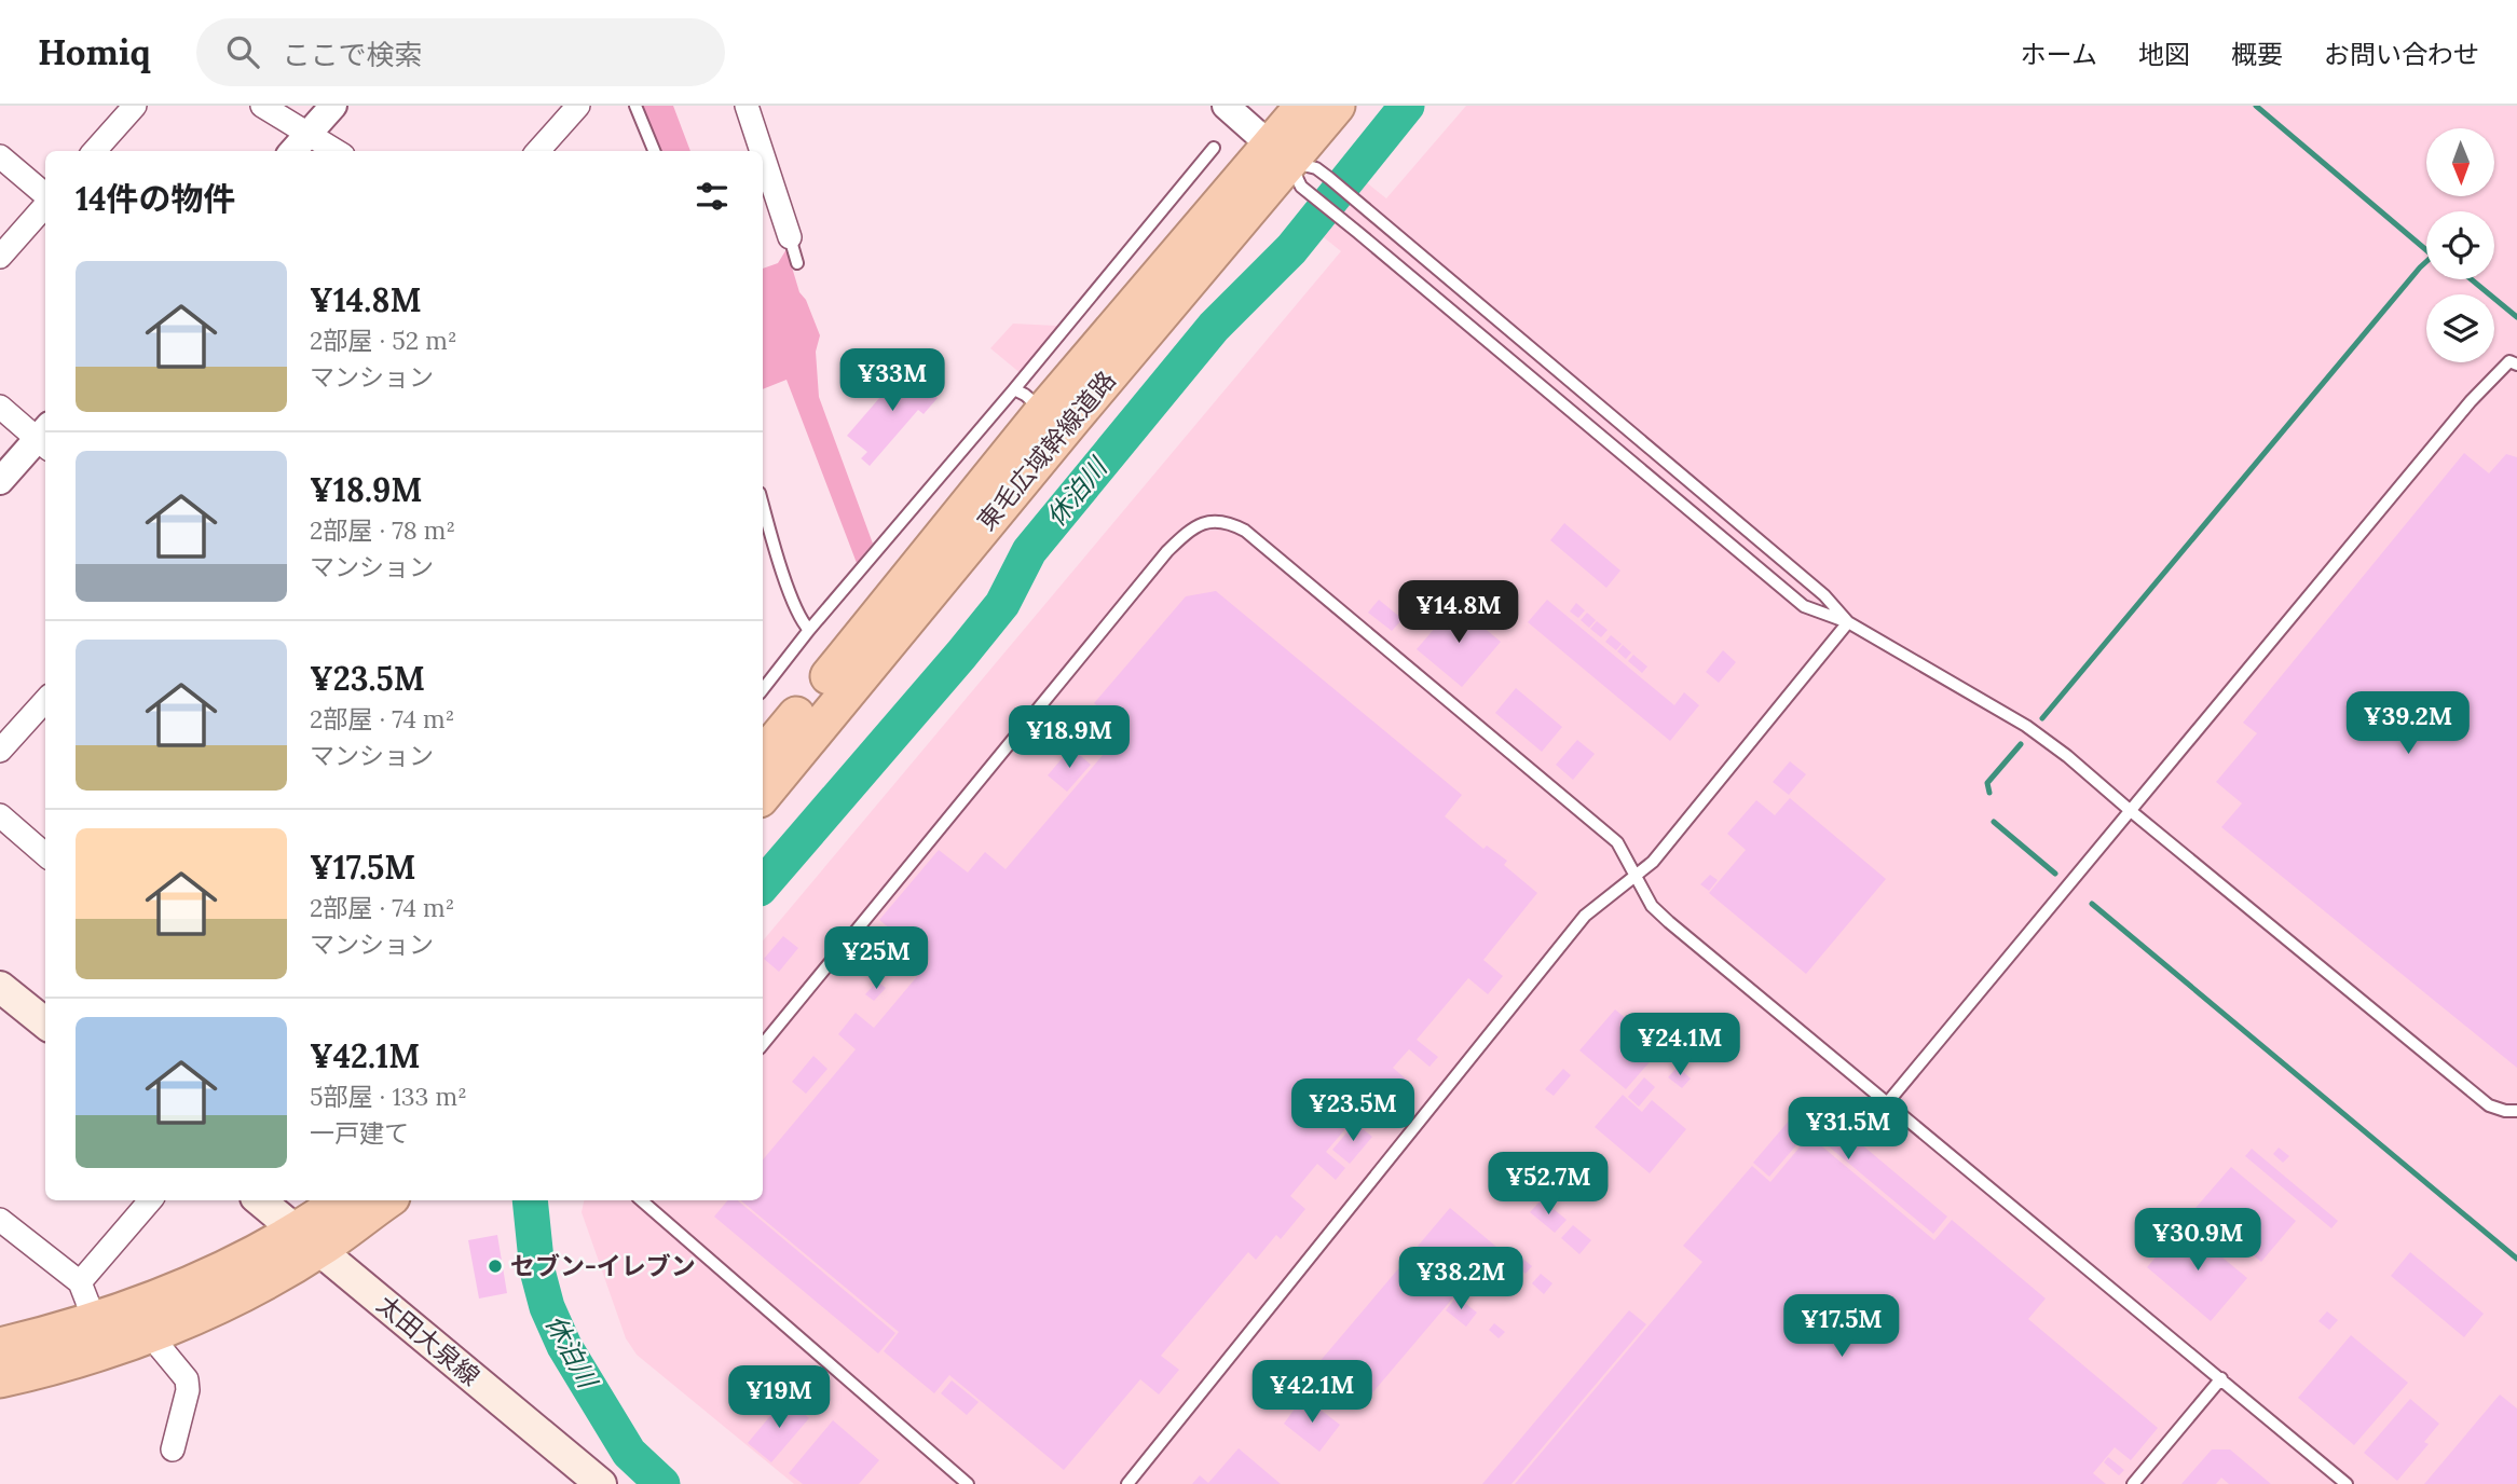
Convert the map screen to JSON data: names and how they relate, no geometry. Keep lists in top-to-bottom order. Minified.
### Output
{"streets":{"highway":["東毛広域幹線道路"],"main road":["太田大泉線"]},"water":["休泊川"],"places":["セブン-イレブン"],"north":"bottom","page":{"header":"Homiq","search":"ここで検索","nav":["ホーム","地図","概要","お問い合わせ"],"heading":"14件の物件","list":[{"name":"¥14.8M","note":"2部屋 · 52 m² · マンション"},{"name":"¥18.9M","note":"2部屋 · 78 m² · マンション"},{"name":"¥23.5M","note":"2部屋 · 74 m² · マンション"},{"name":"¥17.5M","note":"2部屋 · 74 m² · マンション"},{"name":"¥42.1M","note":"5部屋 · 133 m² · 一戸建て"}],"price":["¥33M","¥14.8M","¥39.2M","¥18.9M","¥25M","¥24.1M","¥23.5M","¥31.5M","¥52.7M","¥30.9M","¥38.2M","¥17.5M","¥42.1M","¥19M"]}}
